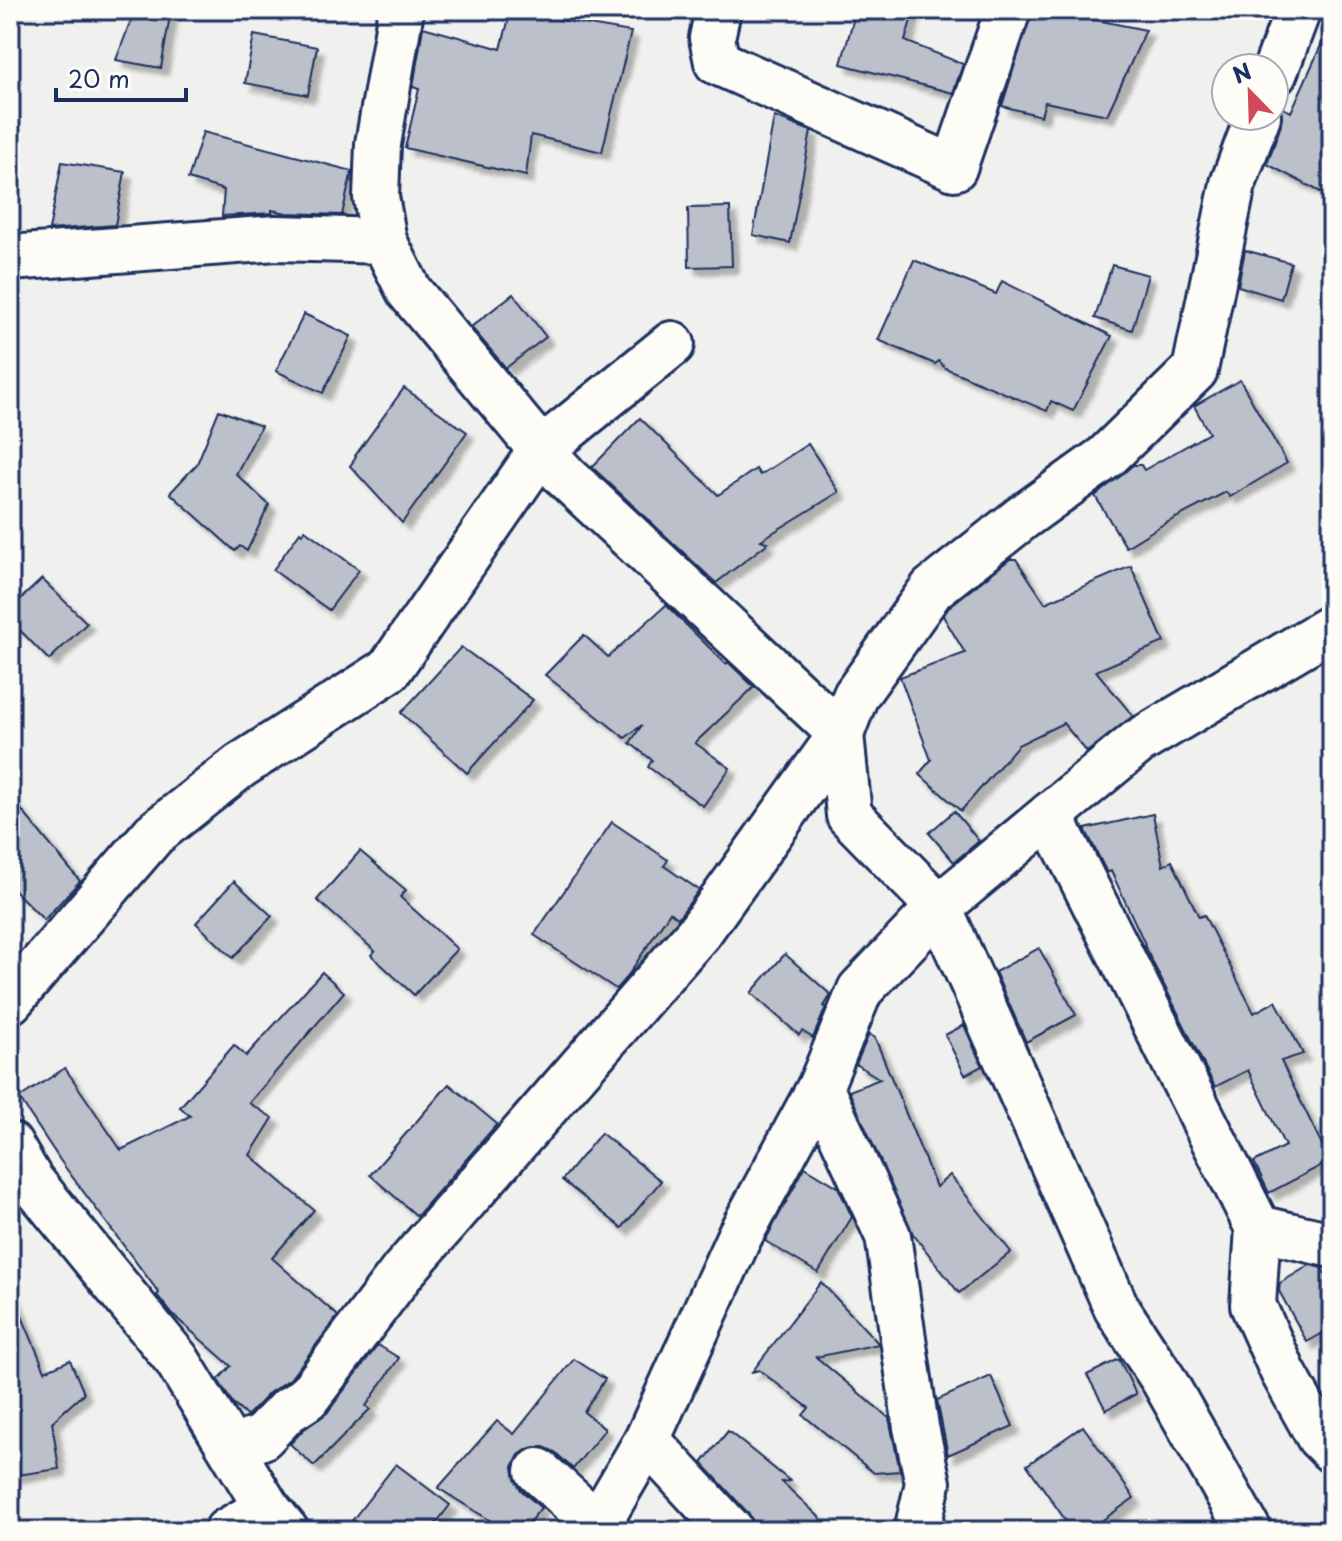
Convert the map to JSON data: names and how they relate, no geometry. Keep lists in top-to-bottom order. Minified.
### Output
{"scale_bar":"20 m","north":"top left"}
